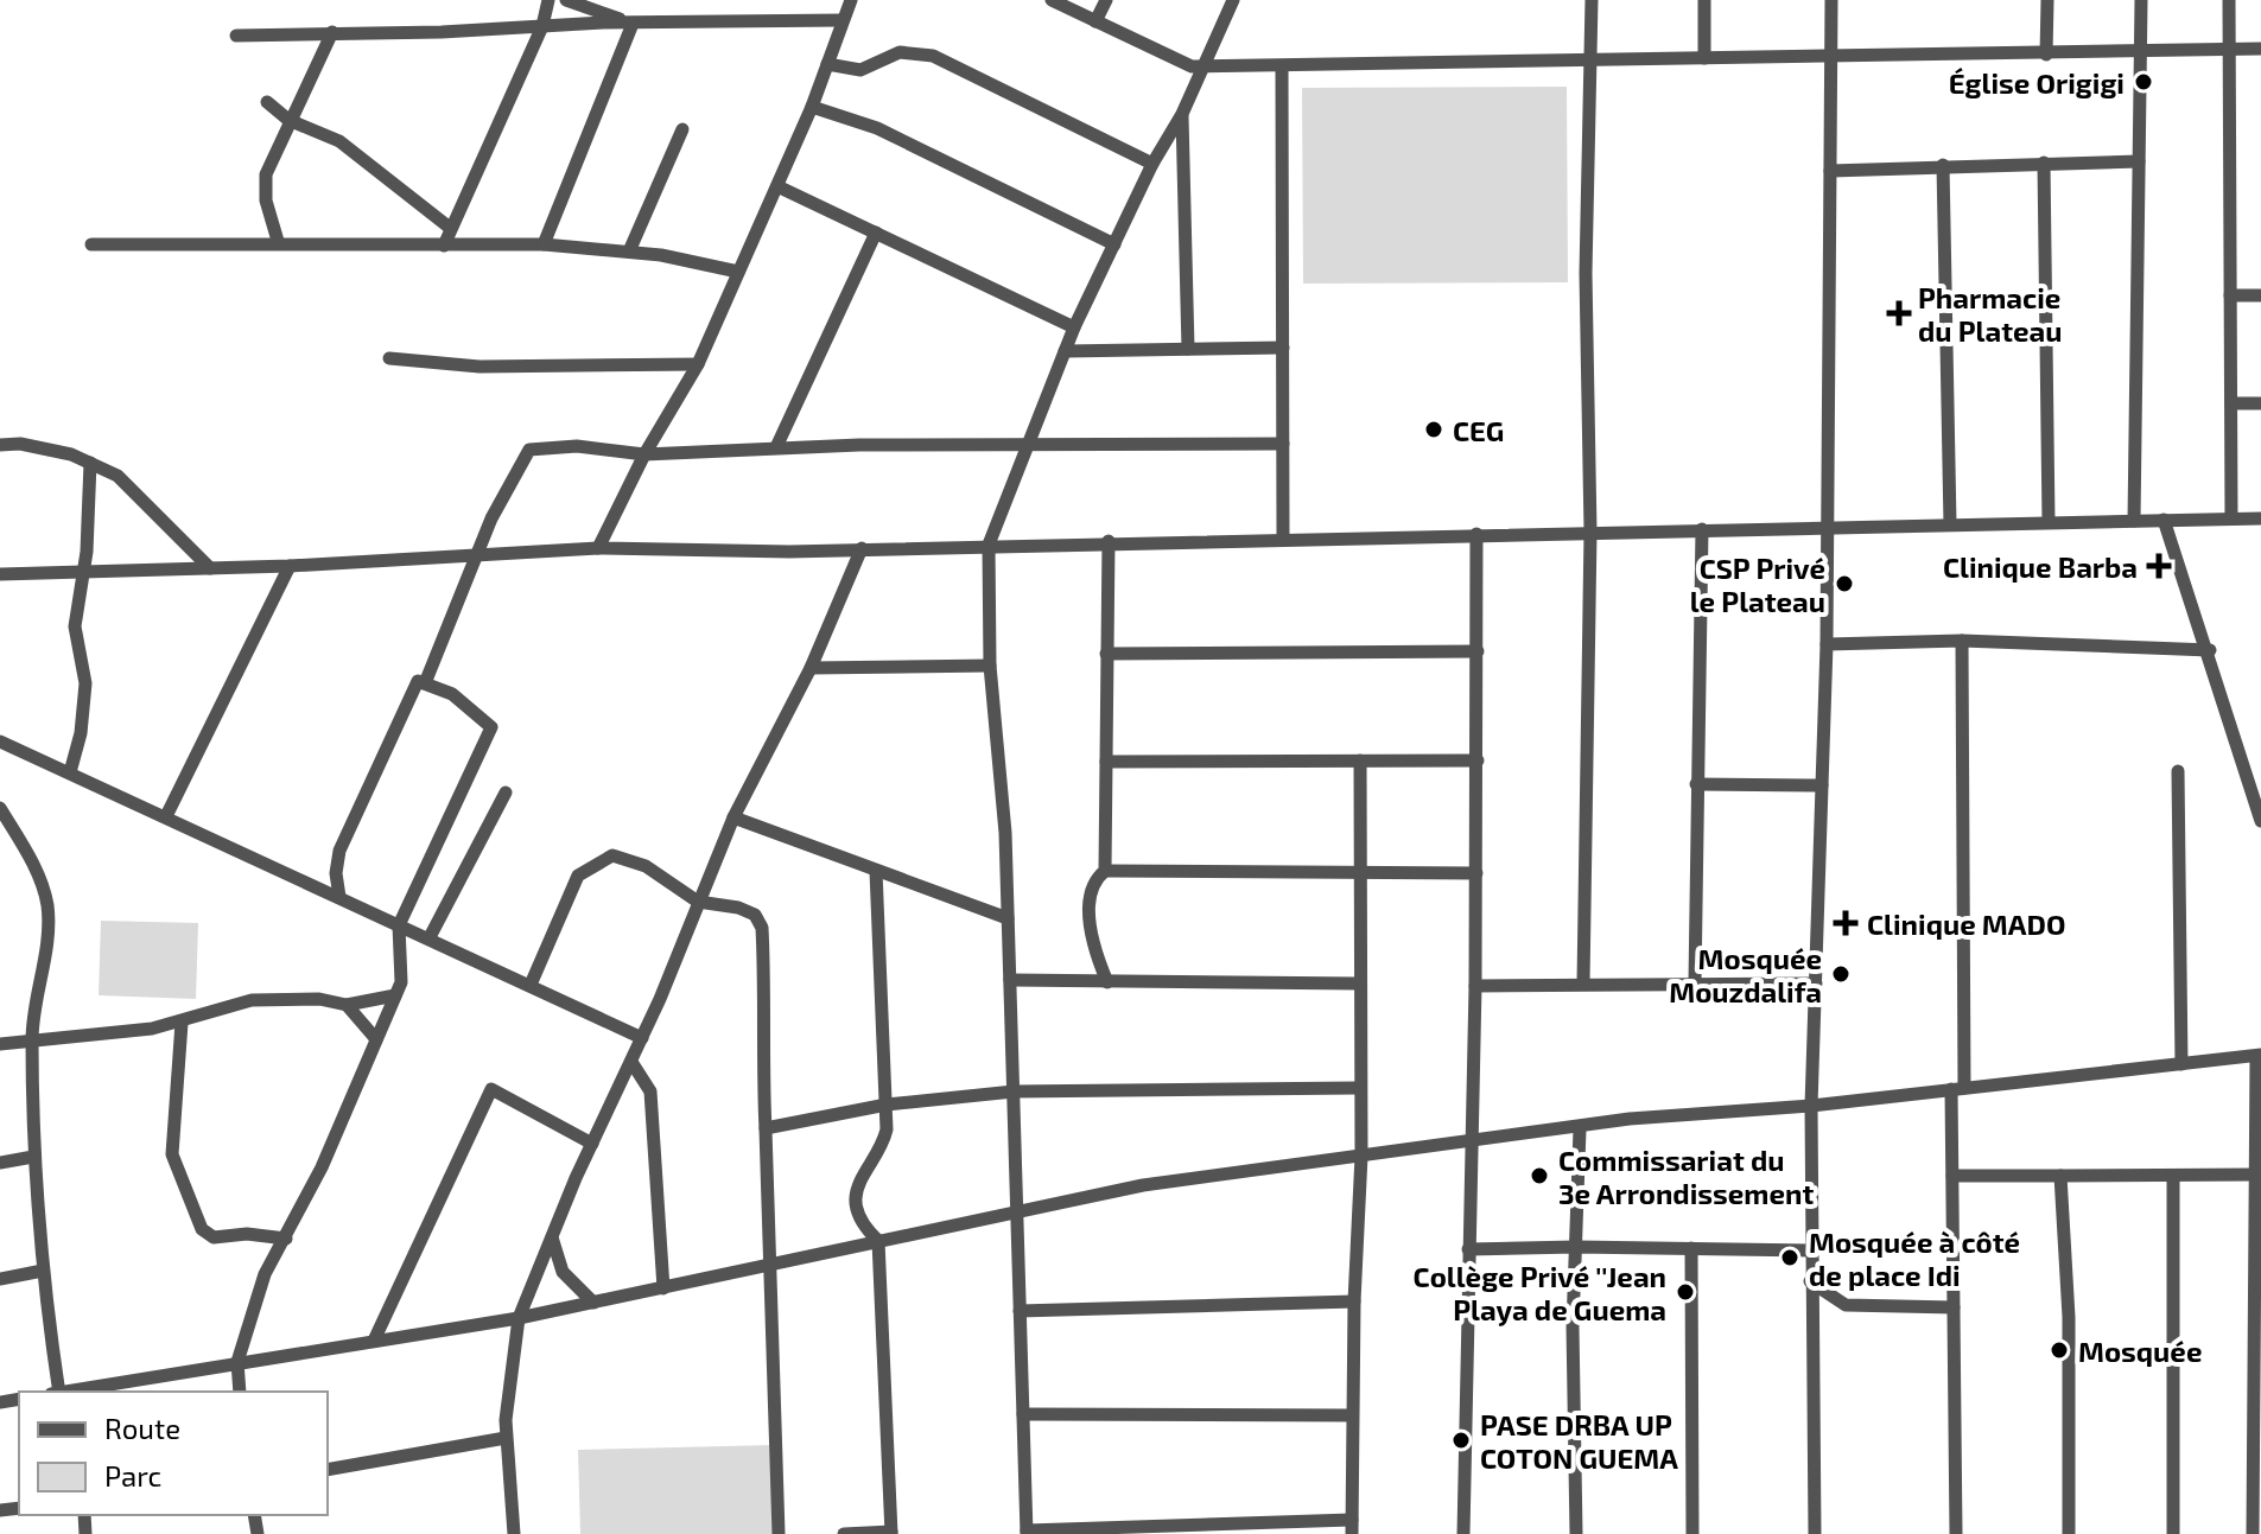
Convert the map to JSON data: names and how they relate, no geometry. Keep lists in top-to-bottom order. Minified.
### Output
{"places":{"other":["Église Origigi","CEG","CSP Privé le Plateau","Mosquée Mouzdalifa","Commissariat du 3e Arrondissement","Mosquée à côté de place Idi","Collège Privé ''Jean Playa de Guema","Mosquée","PASE DRBA UP COTON GUEMA"],"health":["Pharmacie du Plateau","Clinique Barba","Clinique MADO"]},"legend":["Route","Parc"]}
